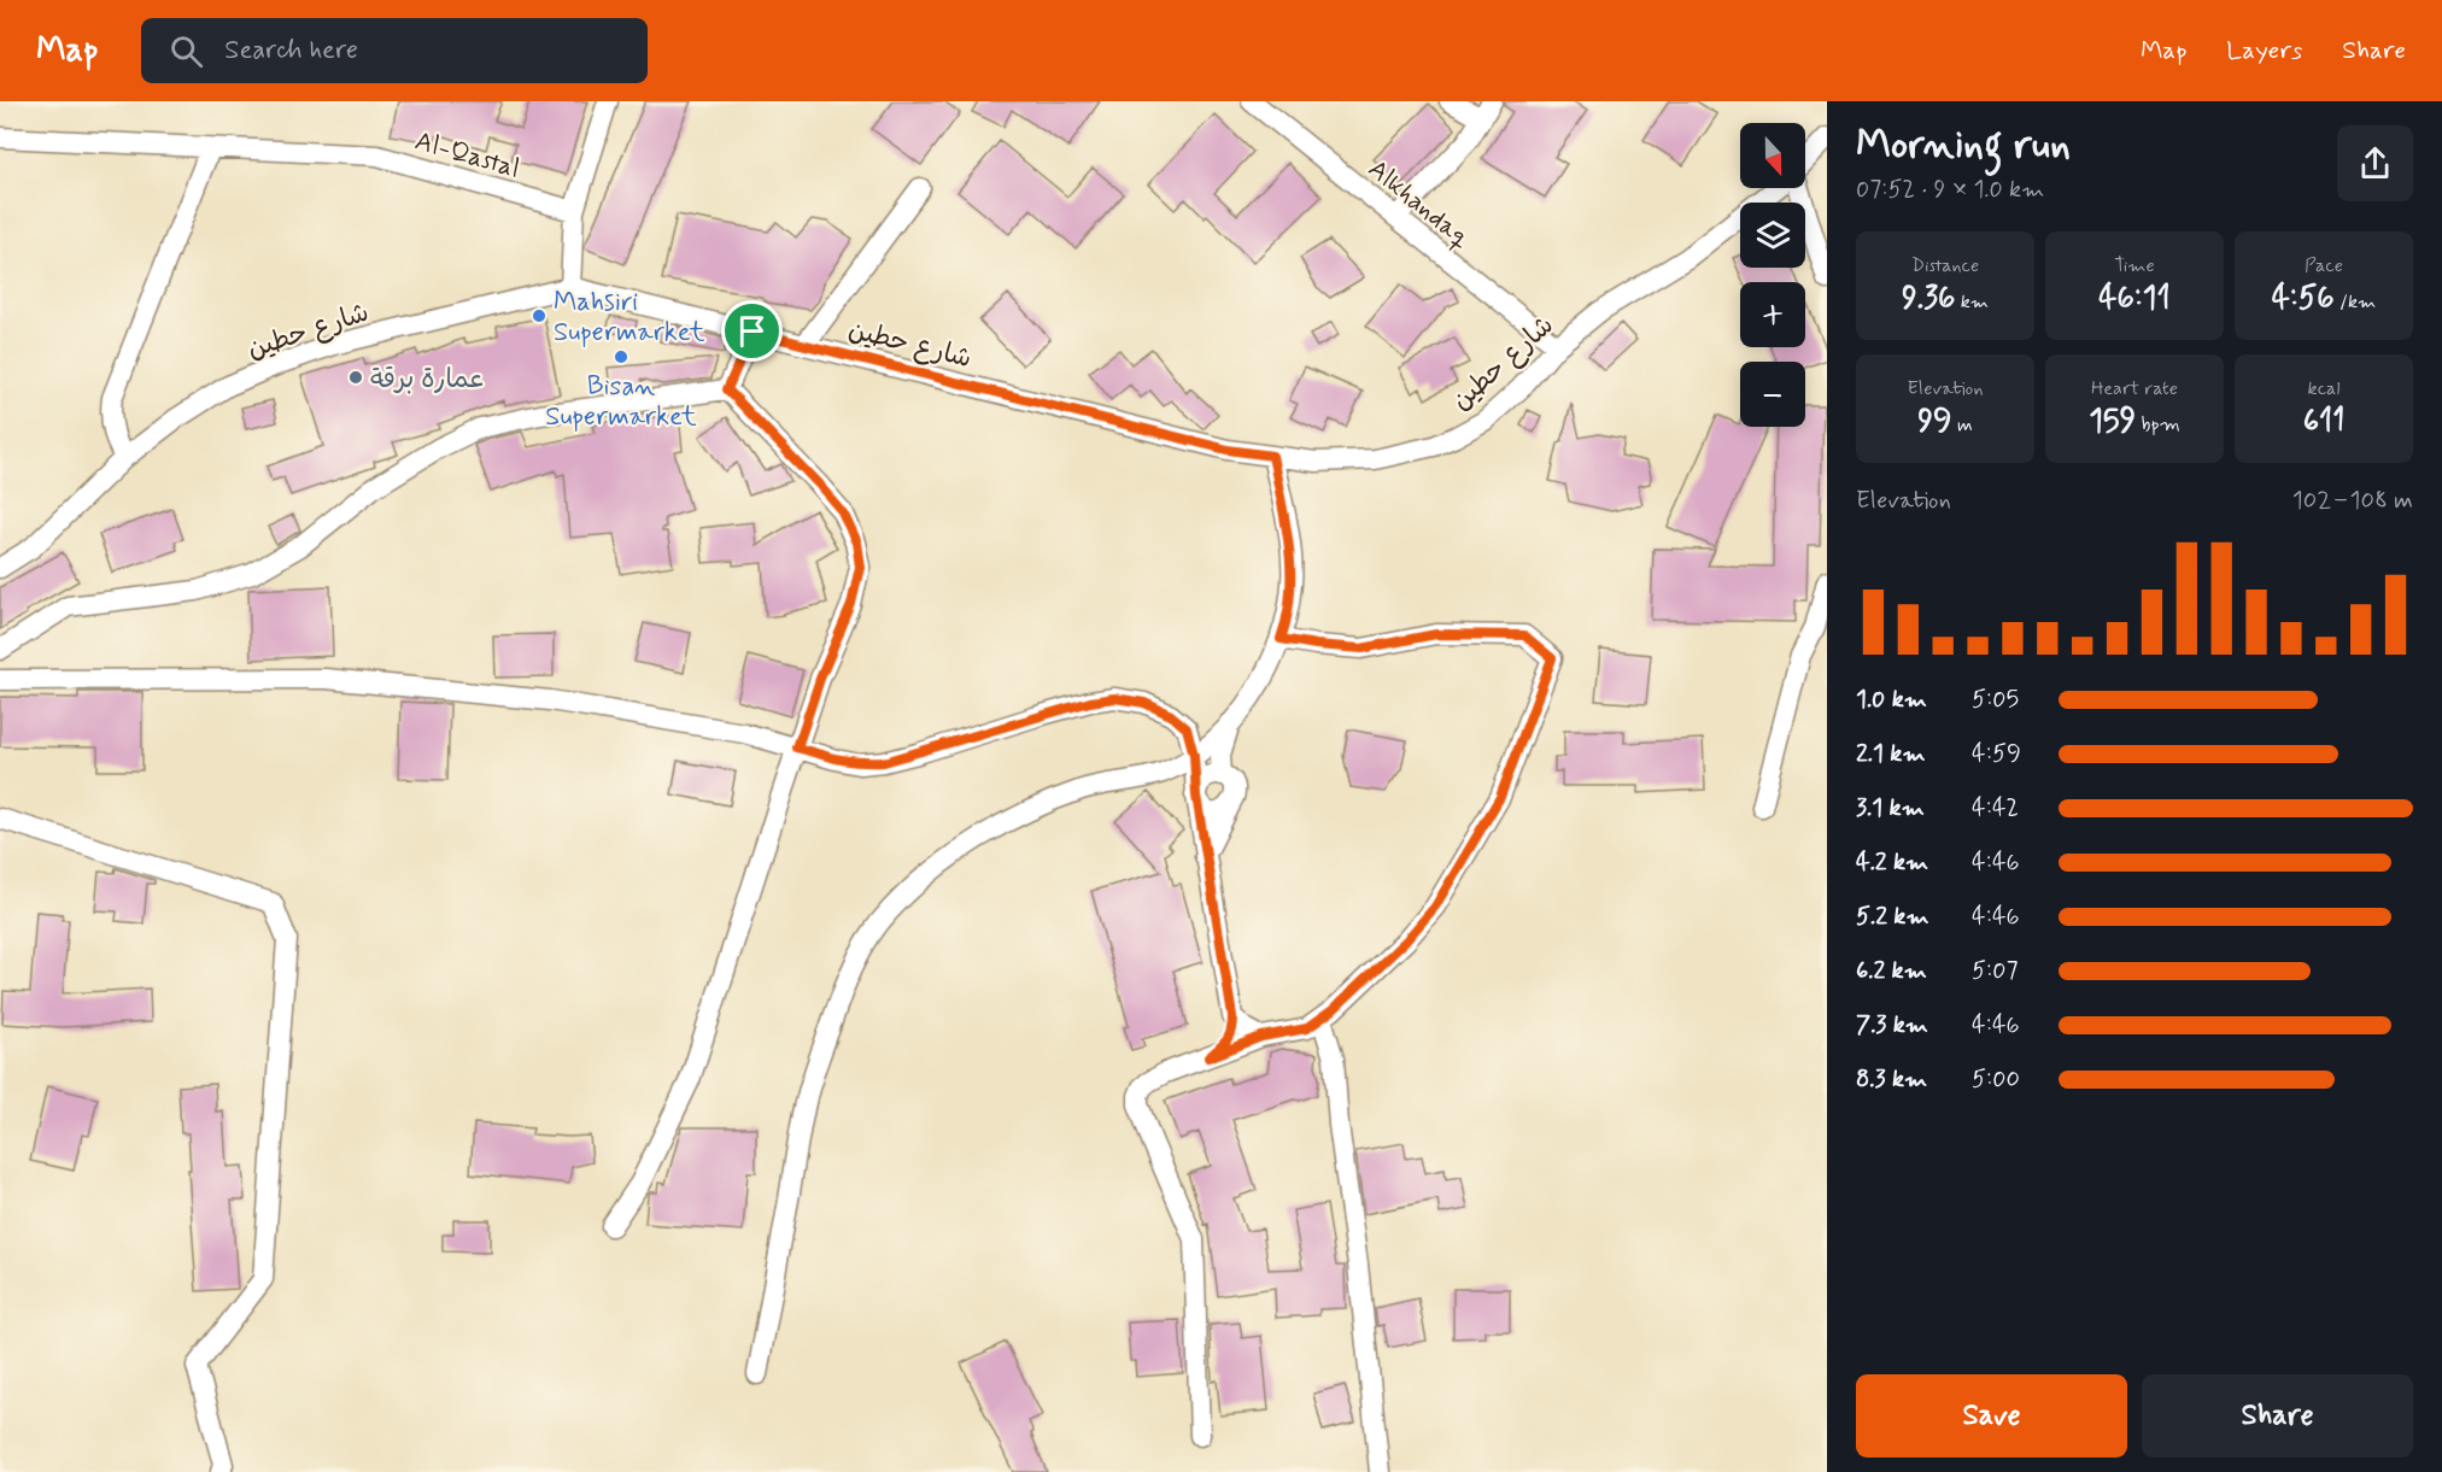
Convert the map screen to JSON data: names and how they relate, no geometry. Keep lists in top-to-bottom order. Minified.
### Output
{"streets":{"street":["Al-Qastal","Alkhandaq","شارع حطين"]},"crossings":[["Alkhandaq","شارع حطين"]],"places":["Mahsiri Supermarket","Bisan Supermarket","عمارة برقة"],"north":"bottom","page":{"header":"Map","search":"Search here","nav":["Map","Layers","Share"],"heading":["Morning run","07:52 · 9 × 1.0 km"],"map_buttons":["+","−"],"stats":[["Distance","9.36 km"],["Time","46:11"],["Pace","4:56 /km"],["Elevation","99 m"],["Heart rate","159 bpm"],["kcal","611"]],"chart":["Elevation","102–108 m"],"list":[{"name":"1.0 km","note":"5:05"},{"name":"2.1 km","note":"4:59"},{"name":"3.1 km","note":"4:42"},{"name":"4.2 km","note":"4:46"},{"name":"5.2 km","note":"4:46"},{"name":"6.2 km","note":"5:07"},{"name":"7.3 km","note":"4:46"},{"name":"8.3 km","note":"5:00"}],"buttons":["Save","Share"]}}
